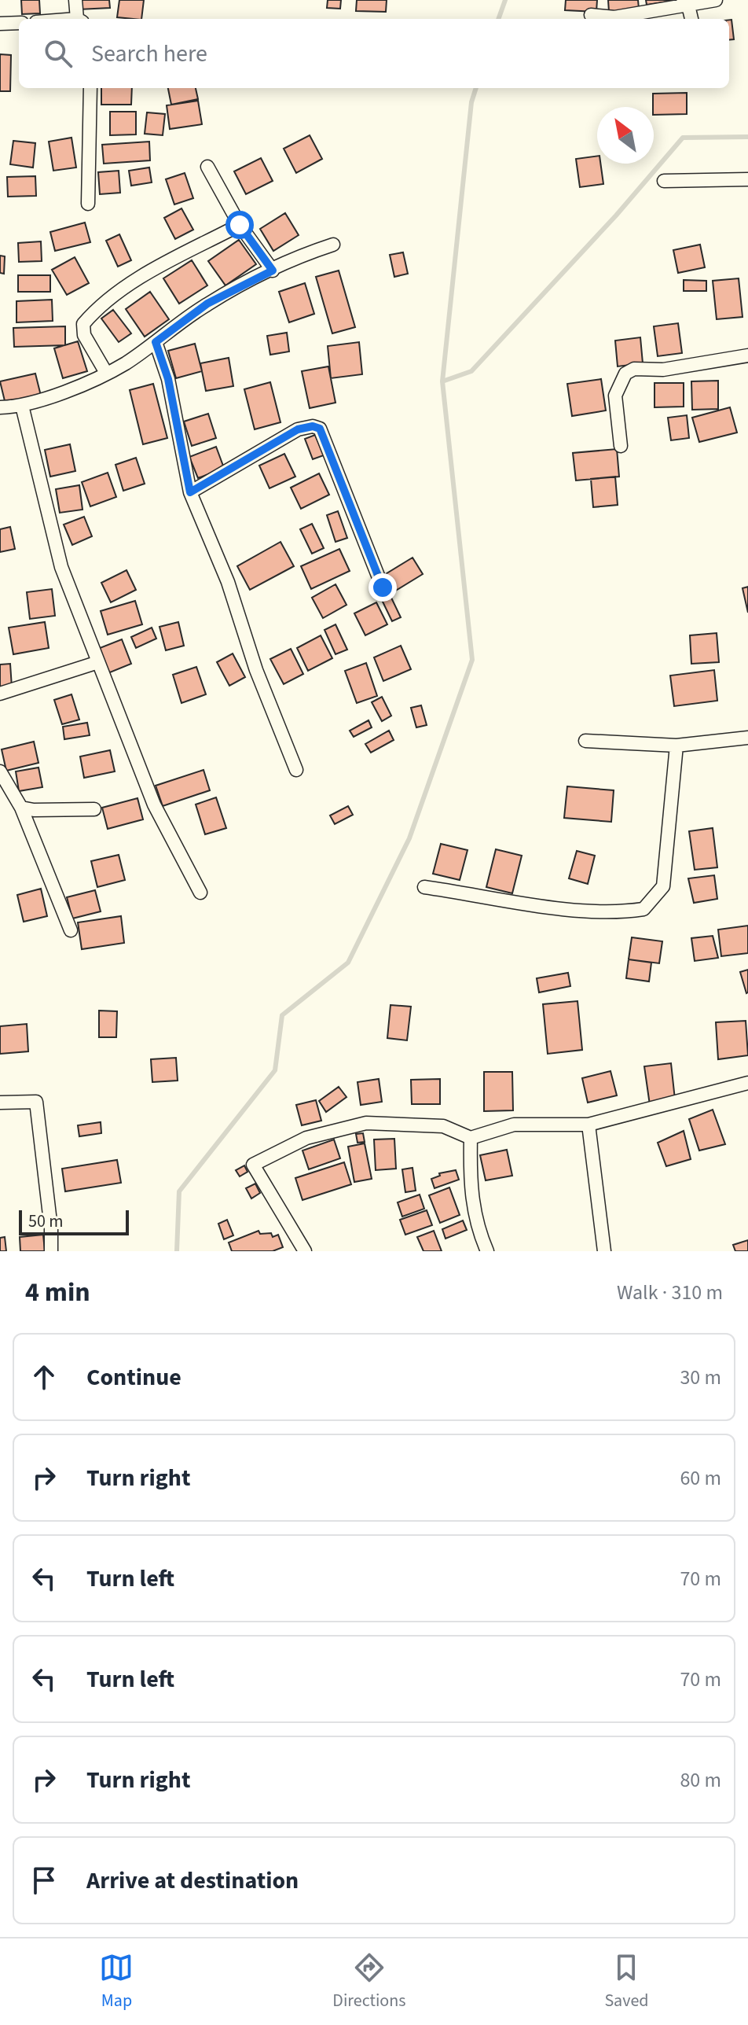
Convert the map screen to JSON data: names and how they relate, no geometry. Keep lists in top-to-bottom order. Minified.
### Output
{"scale_bar":"50 m","north":"top left","page":{"search":"Search here","scale":"50 m","heading":["4 min","Walk · 310 m"],"list":[["Continue","30 m"],["Turn right","60 m"],["Turn left","70 m"],["Turn left","70 m"],["Turn right","80 m"],"Arrive at destination"],"nav":["Map","Directions","Saved"]}}
